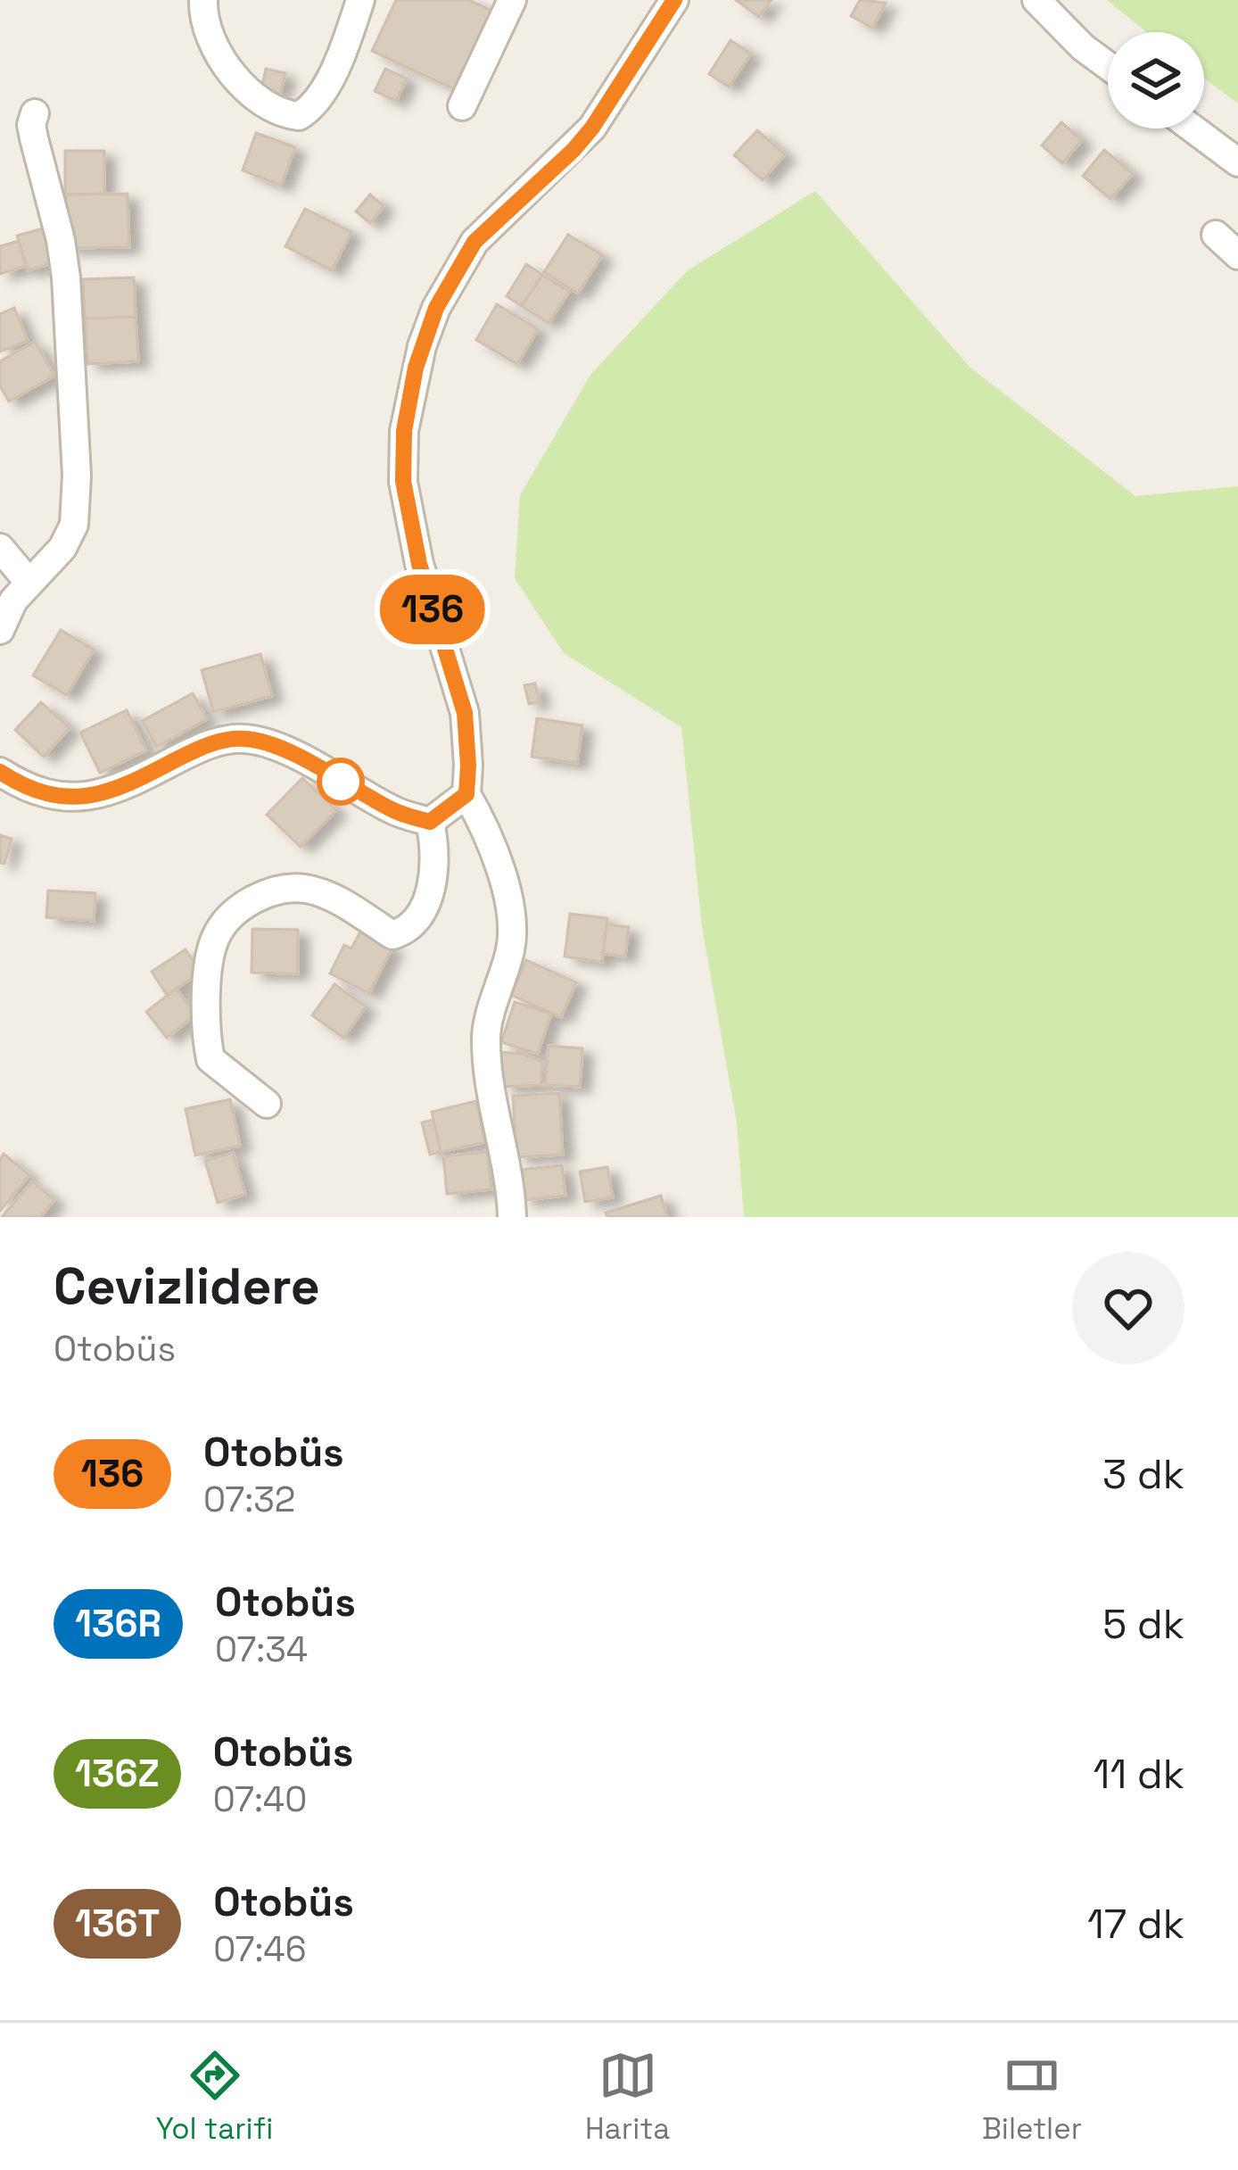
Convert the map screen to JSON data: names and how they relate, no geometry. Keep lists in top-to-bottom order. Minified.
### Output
{"lines":["bus line 136"],"page":{"on_map":"136","heading":["Cevizlidere","Otobüs"],"list":[{"mark":"136","name":"Otobüs","note":"07:32","value":"3 dk"},{"mark":"136R","name":"Otobüs","note":"07:34","value":"5 dk"},{"mark":"136Z","name":"Otobüs","note":"07:40","value":"11 dk"},{"mark":"136T","name":"Otobüs","note":"07:46","value":"17 dk"}],"tabs":["Yol tarifi","Harita","Biletler"]}}
